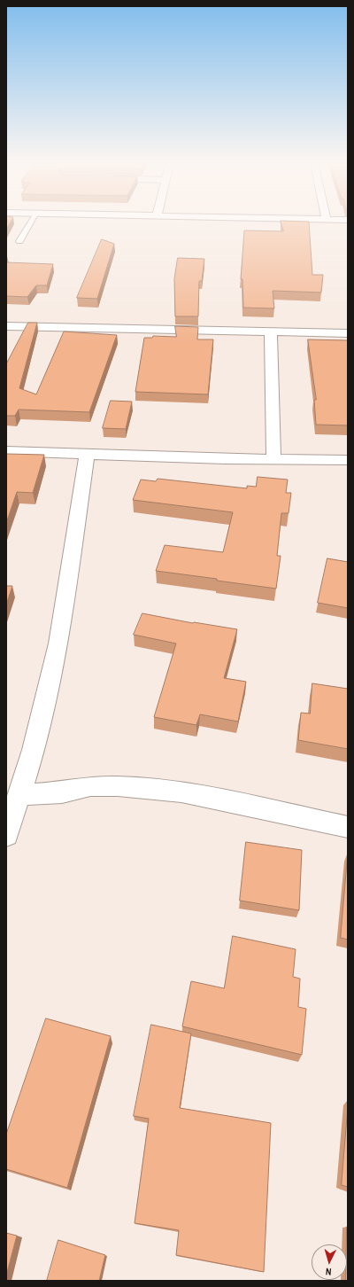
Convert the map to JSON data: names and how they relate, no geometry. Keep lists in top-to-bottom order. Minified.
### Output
{"north":"bottom"}
